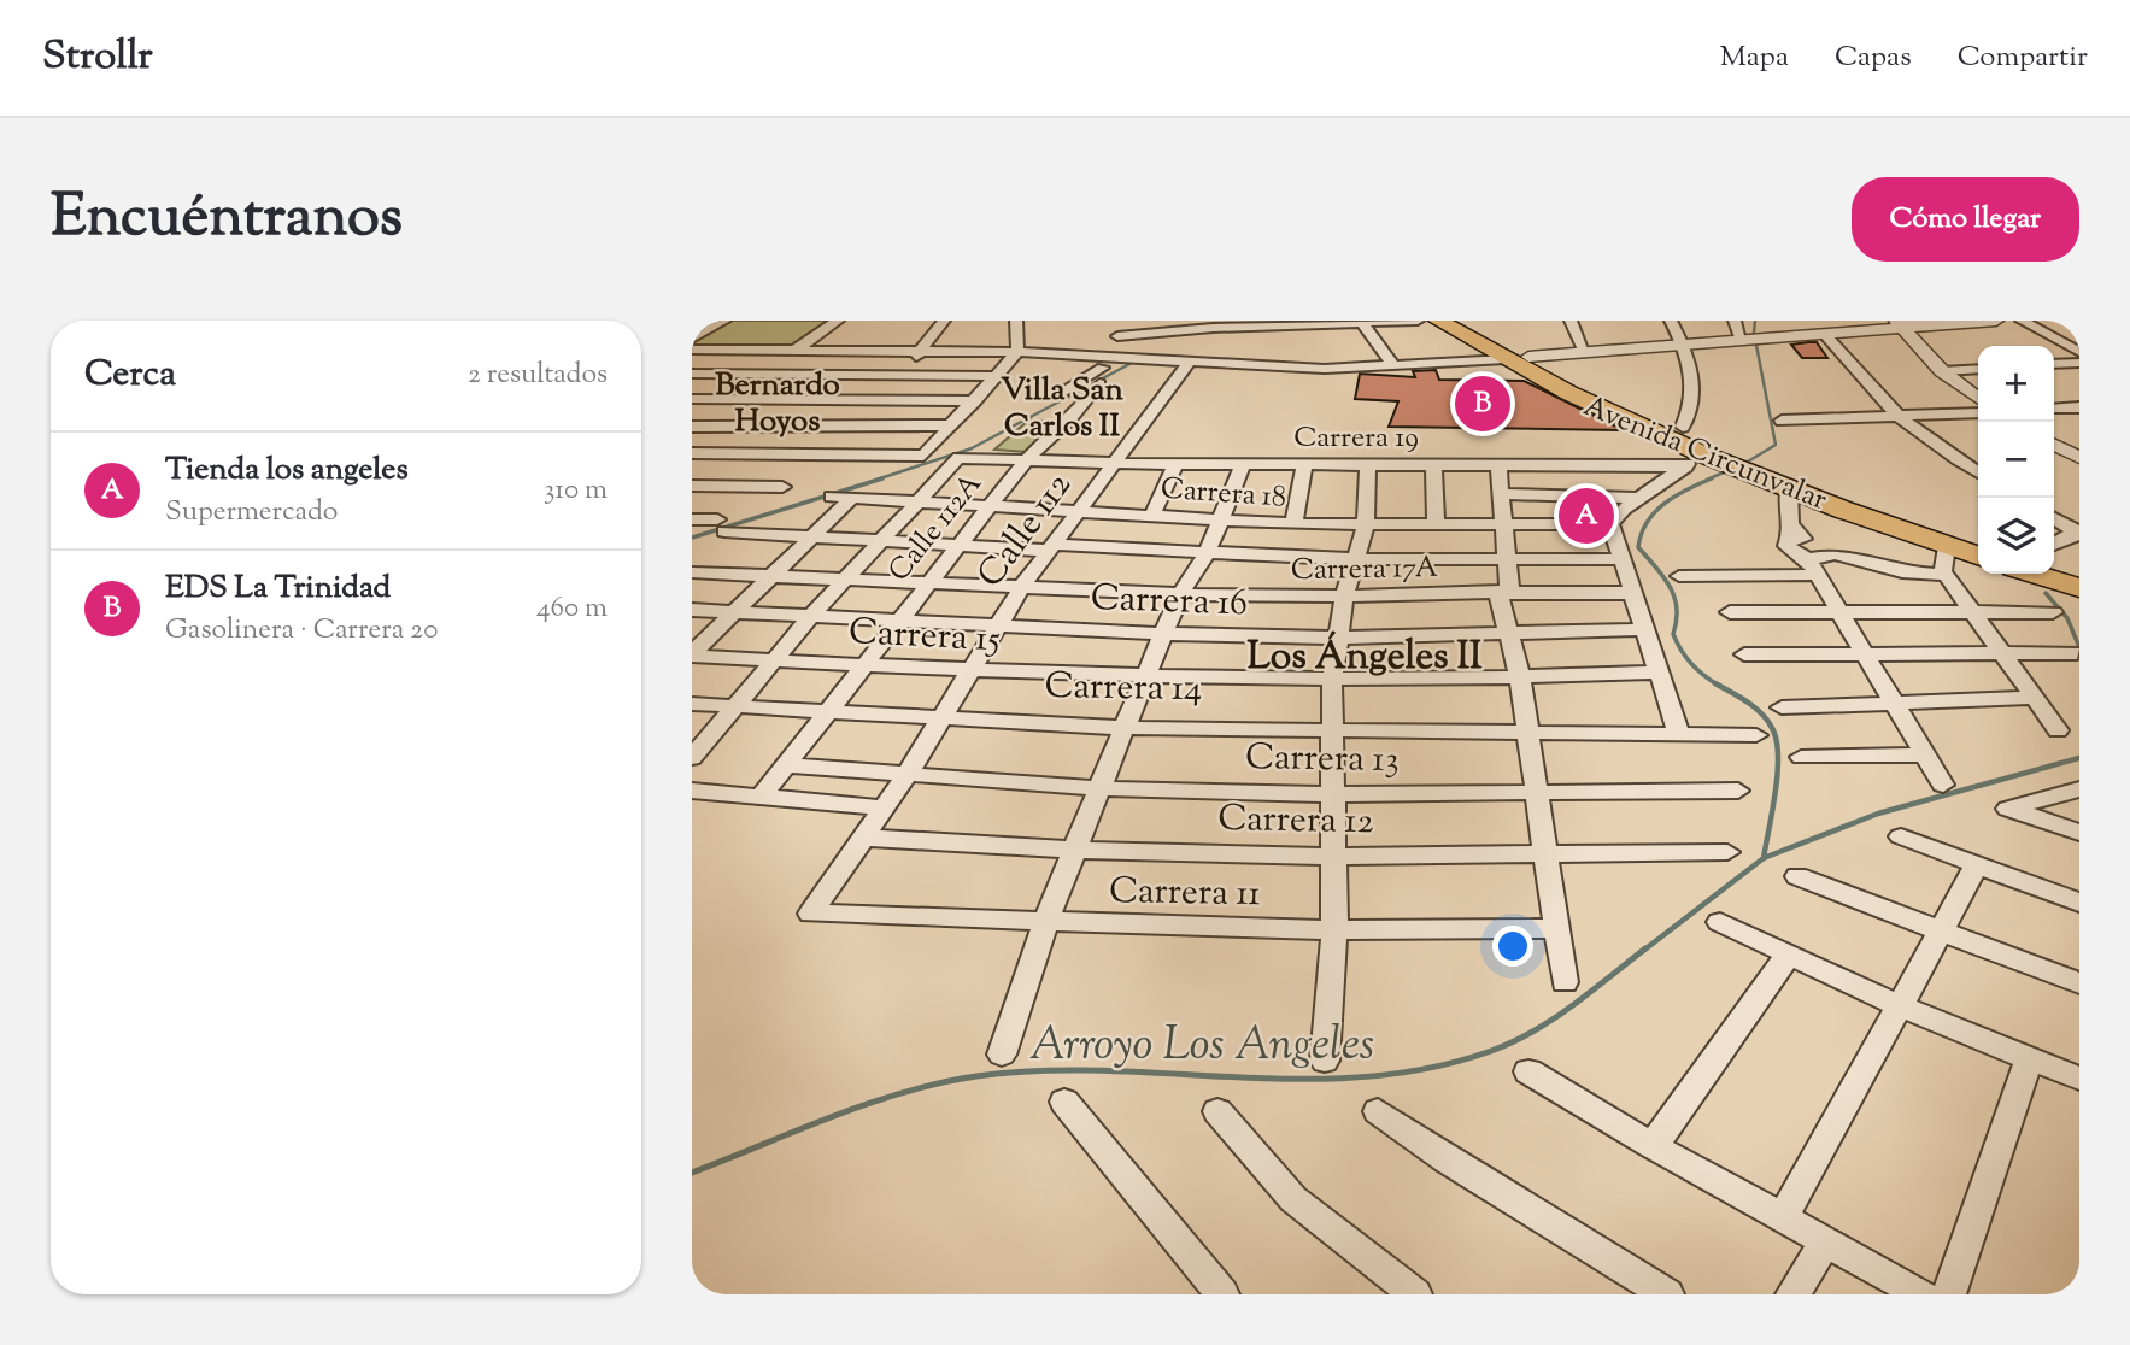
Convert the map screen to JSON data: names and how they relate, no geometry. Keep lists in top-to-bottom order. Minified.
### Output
{"streets":{"highway":["Avenida Circunvalar"],"street":["Carrera 19","Carrera 18","Calle 112A","Calle 112","Carrera 17A","Carrera 16","Carrera 15","Carrera 14","Carrera 13","Carrera 12","Carrera 11"]},"crossings":[["Carrera 19","Avenida Circunvalar"],["Carrera 19","Calle 112A"],["Carrera 19","Calle 112"],["Carrera 18","Calle 112A"],["Carrera 18","Calle 112"],["Calle 112A","Carrera 17A"],["Calle 112A","Carrera 16"],["Calle 112A","Carrera 15"],["Calle 112A","Carrera 14"],["Calle 112A","Carrera 13"],["Calle 112","Carrera 17A"],["Calle 112","Carrera 16"],["Calle 112","Carrera 15"],["Calle 112","Carrera 14"],["Calle 112","Carrera 13"],["Calle 112","Carrera 12"],["Calle 112","Carrera 11"]],"districts":["Bernardo Hoyos","Villa San Carlos II","Los Ángeles II"],"water":["Arroyo Los Angeles"],"page":{"header":"Strollr","nav":["Mapa","Capas","Compartir"],"title":"Encuéntranos","buttons":"Cómo llegar","heading":["Cerca","2 resultados"],"map_buttons":["+","−"],"pins":["B","A"],"list":[{"mark":"A","name":"Tienda los angeles","note":"Supermercado","value":"310 m"},{"mark":"B","name":"EDS La Trinidad","note":"Gasolinera · Carrera 20","value":"460 m"}]}}
